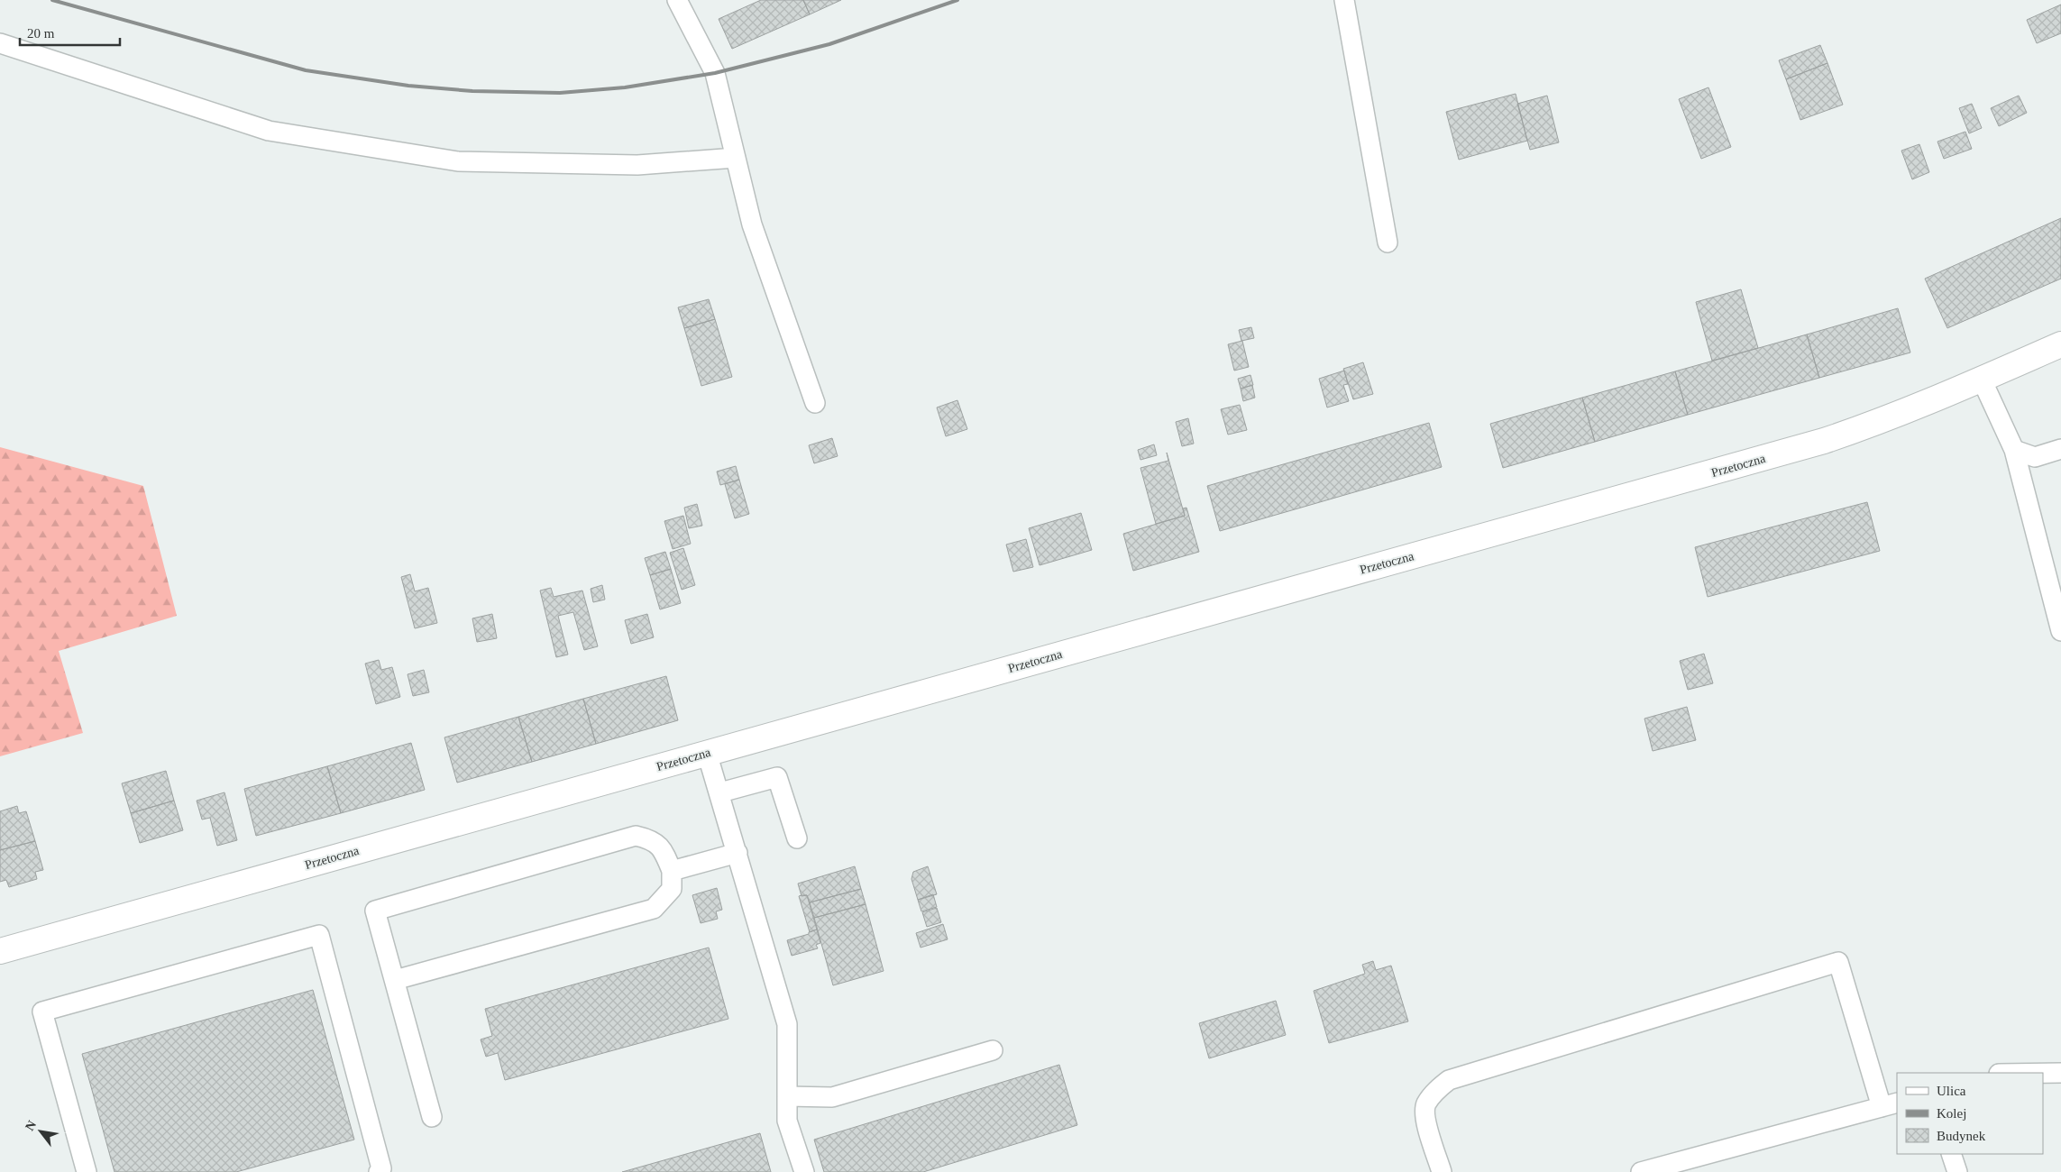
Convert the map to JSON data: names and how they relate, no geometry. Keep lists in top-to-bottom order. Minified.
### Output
{"streets":{"street":["Przetoczna"]},"legend":["Ulica","Kolej","Budynek"],"scale_bar":"20 m","north":"top left"}
